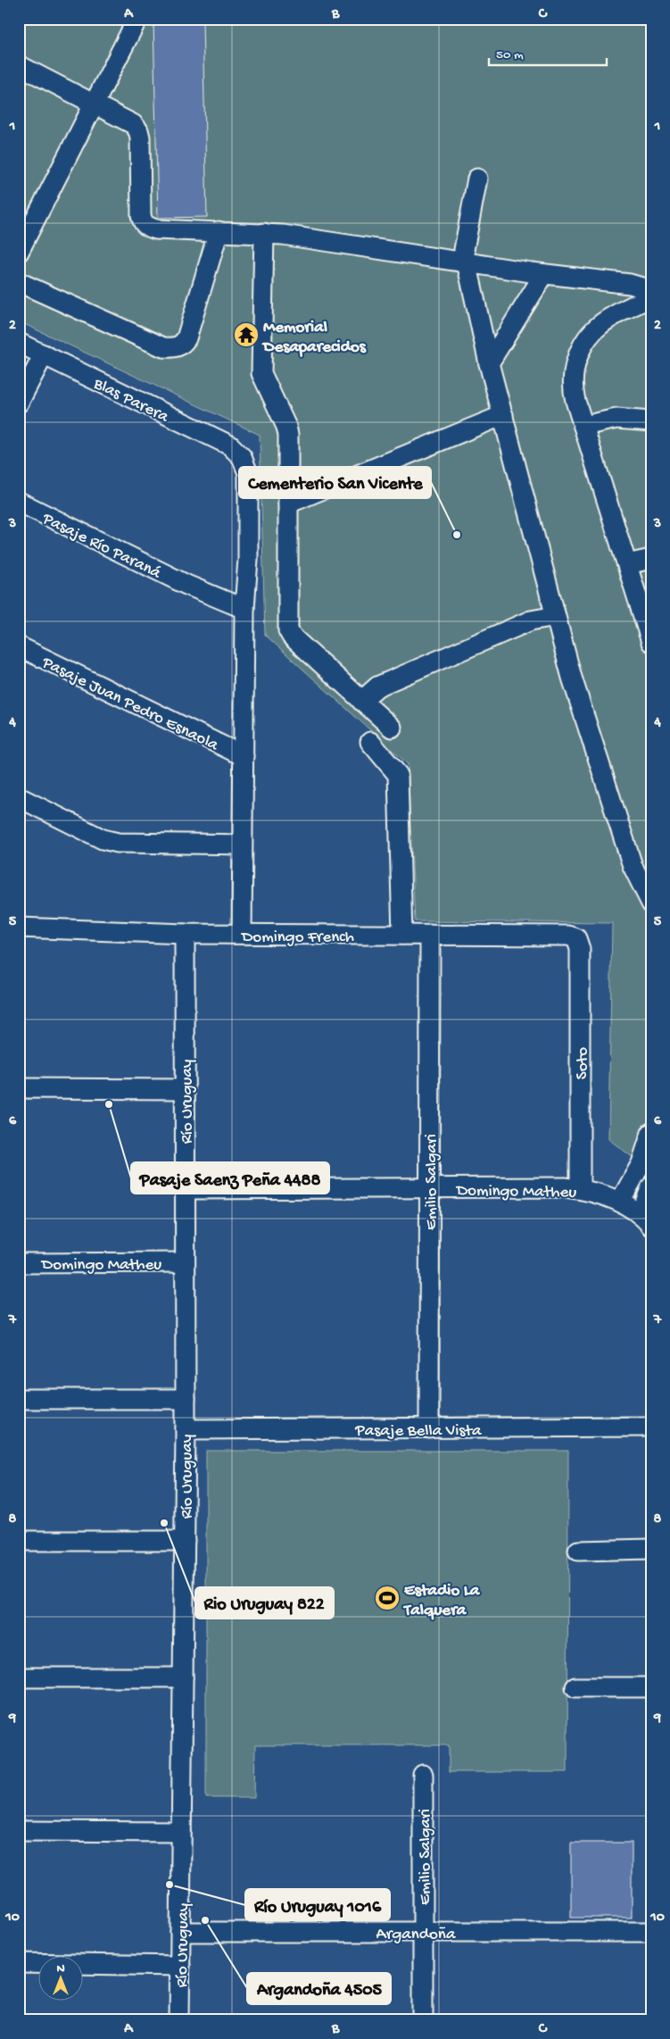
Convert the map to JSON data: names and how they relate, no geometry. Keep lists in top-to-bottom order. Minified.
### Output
{"streets":{"street":["Blas Parera","Pasaje Río Paraná","Pasaje Juan Pedro Esnaola","Domingo French","Soto","Río Uruguay","Emilio Salgari","Domingo Matheu","Pasaje Bella Vista","Argandoña"]},"crossings":[["Blas Parera","Pasaje Río Paraná"],["Domingo French","Soto"],["Domingo French","Río Uruguay"],["Domingo French","Emilio Salgari"],["Soto","Domingo Matheu"],["Río Uruguay","Domingo Matheu"],["Río Uruguay","Pasaje Bella Vista"],["Río Uruguay","Argandoña"],["Emilio Salgari","Domingo Matheu"],["Emilio Salgari","Pasaje Bella Vista"],["Emilio Salgari","Argandoña"]],"places":{"temple":["Memorial Desaparecidos"],"other":["Cementerio San Vicente","Pasaje Saenz Peña 4488","Rio Uruguay 822","Río Uruguay 1016","Argandoña 4505"],"sports":["Estadio La Talquera"]},"scale_bar":"50 m","north":"top","grid":{"columns":["A","B","C"],"rows":["1","2","3","4","5","6","7","8","9","10"]}}
